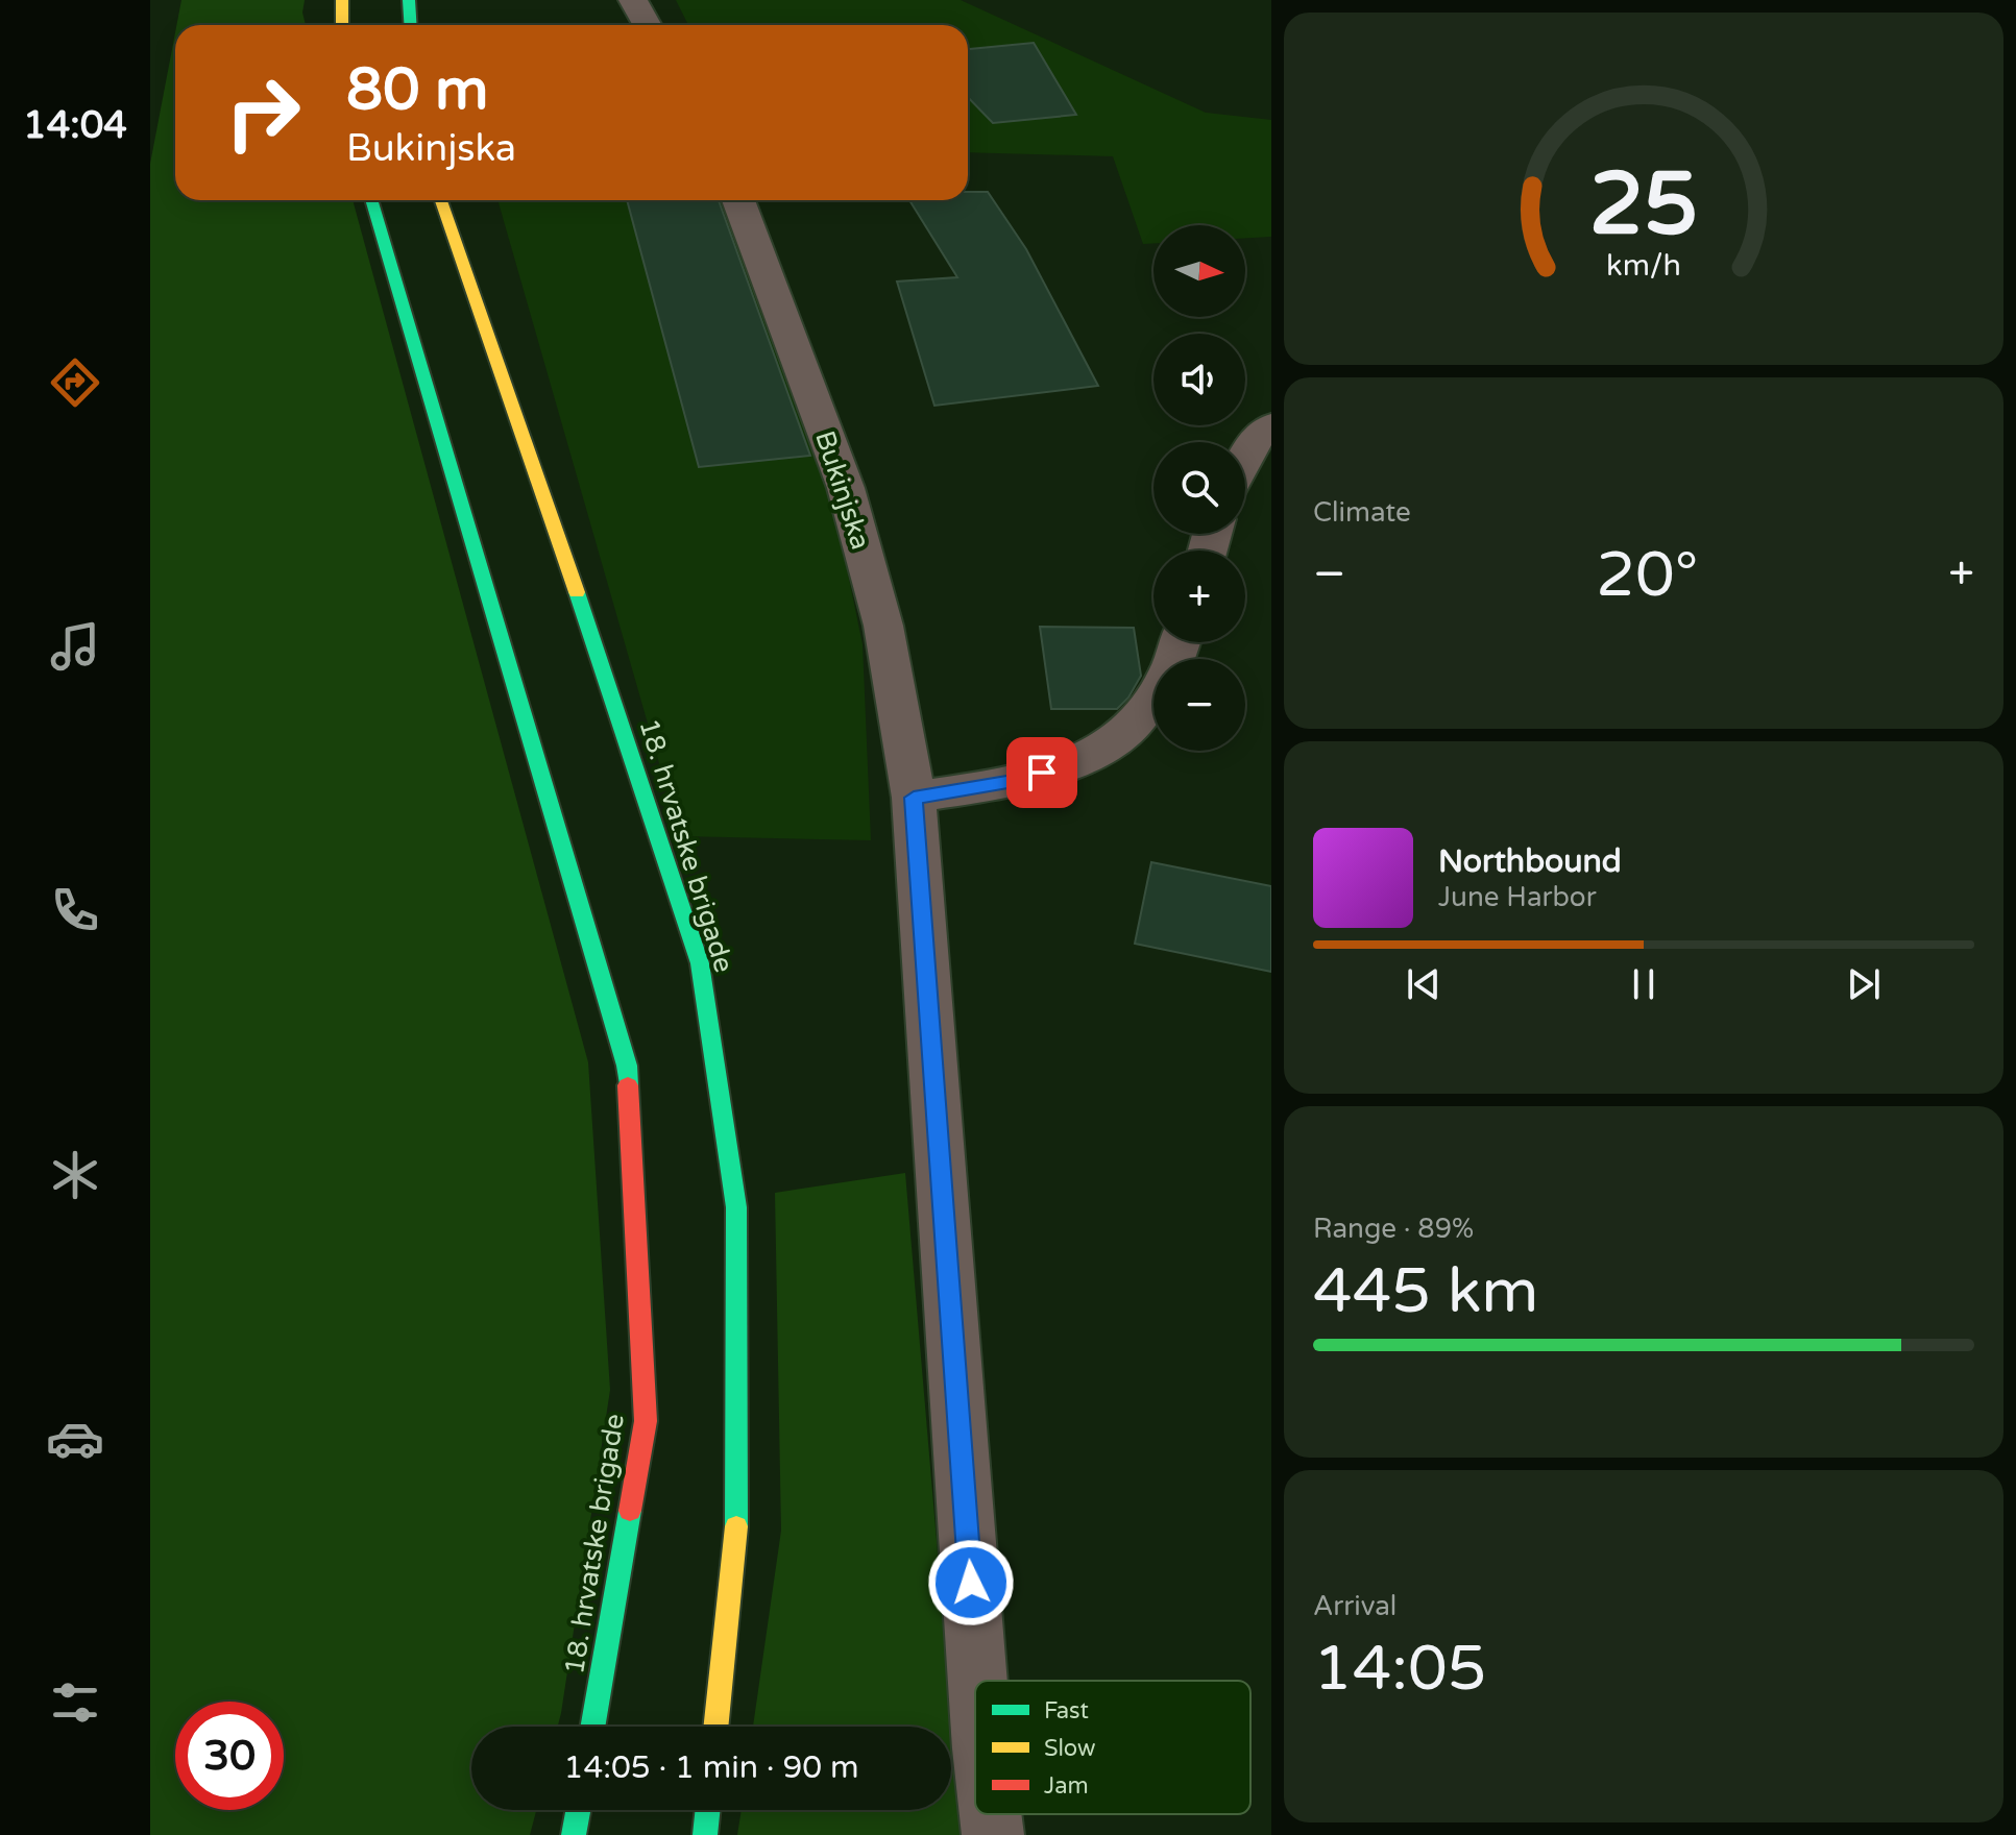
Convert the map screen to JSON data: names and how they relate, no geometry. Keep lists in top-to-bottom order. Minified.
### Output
{"streets":{"main road":["18. hrvatske brigade"],"street":["Bukinjska"]},"legend":["Fast","Slow","Jam"],"north":"right","page":{"tabs":"14:04","turn":["80 m","Bukinjska"],"map_buttons":["+","−"],"tile":["Climate",["Range · 89%","445 km"],["Arrival","14:05"]],"heat":["−","20°","+"],"song":["Northbound","June Harbor"],"limit":"30","trip":"14:05 · 1 min · 90 m","gauge":["25","km/h"]}}
